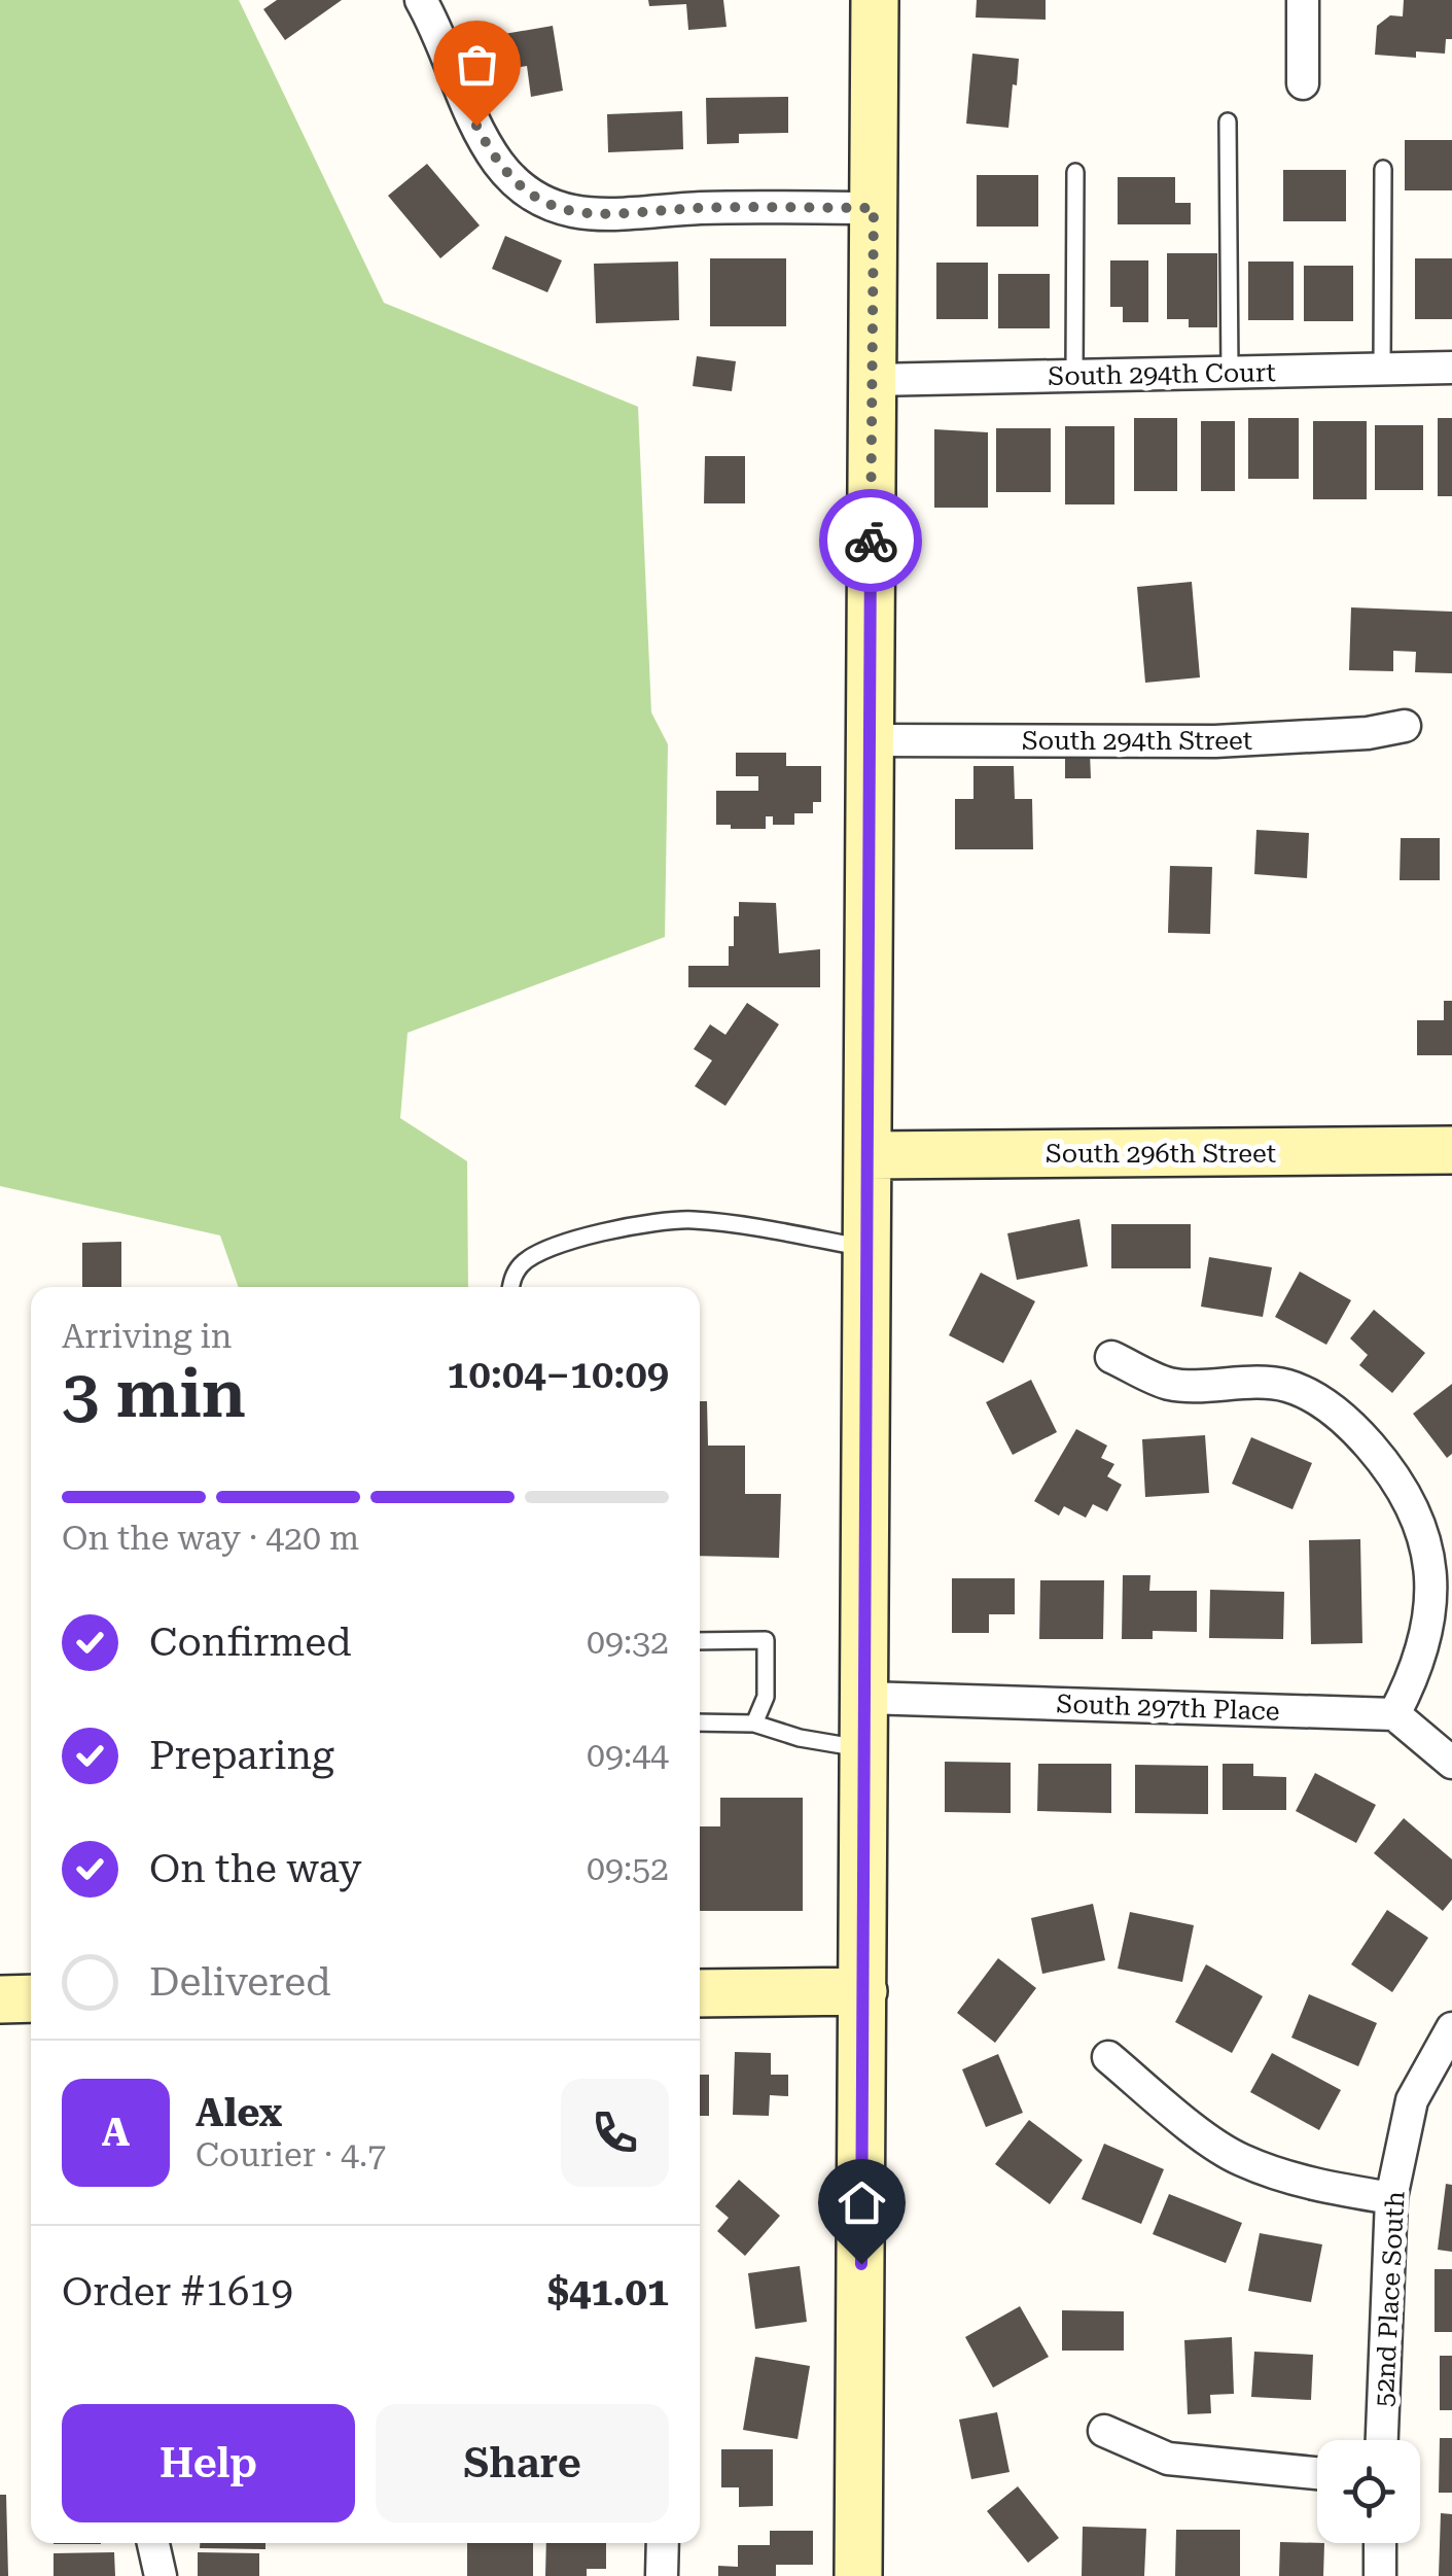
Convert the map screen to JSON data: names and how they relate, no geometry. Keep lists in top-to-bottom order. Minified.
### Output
{"streets":{"main road":["South 296th Street"],"street":["South 294th Court","South 294th Street","South 297th Place","52nd Place South"]},"page":{"heading":["3 min","Arriving in","10:04–10:09"],"panel":["Alex","Courier · 4.7","Order #1619","$41.01"],"bar":"On the way · 420 m","list":[["Confirmed","09:32"],["Preparing","09:44"],["On the way","09:52"],"Delivered"],"round":"A","buttons":["Help","Share"]}}
